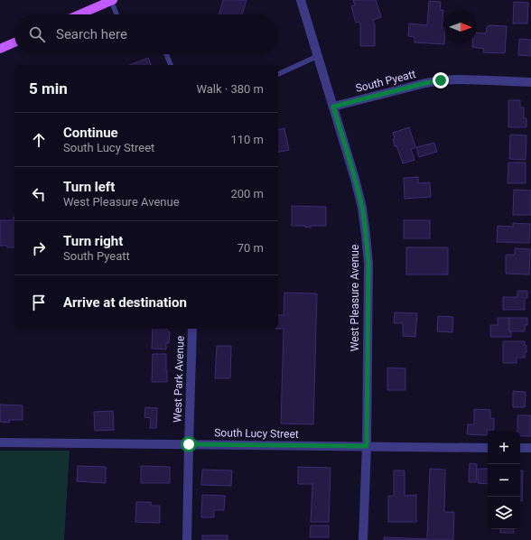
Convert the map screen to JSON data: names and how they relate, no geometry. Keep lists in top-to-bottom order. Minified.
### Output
{"streets":{"street":["South Pyeatt","West Pleasure Avenue","West Park Avenue","South Lucy Street"]},"crossings":[["South Pyeatt","West Pleasure Avenue"],["West Pleasure Avenue","South Lucy Street"],["West Park Avenue","South Lucy Street"]],"north":"right","page":{"search":"Search here","heading":["5 min","Walk · 380 m"],"list":[["Continue","South Lucy Street","110 m"],["Turn left","West Pleasure Avenue","200 m"],["Turn right","South Pyeatt","70 m"],"Arrive at destination"],"map_buttons":["+","−"]}}
